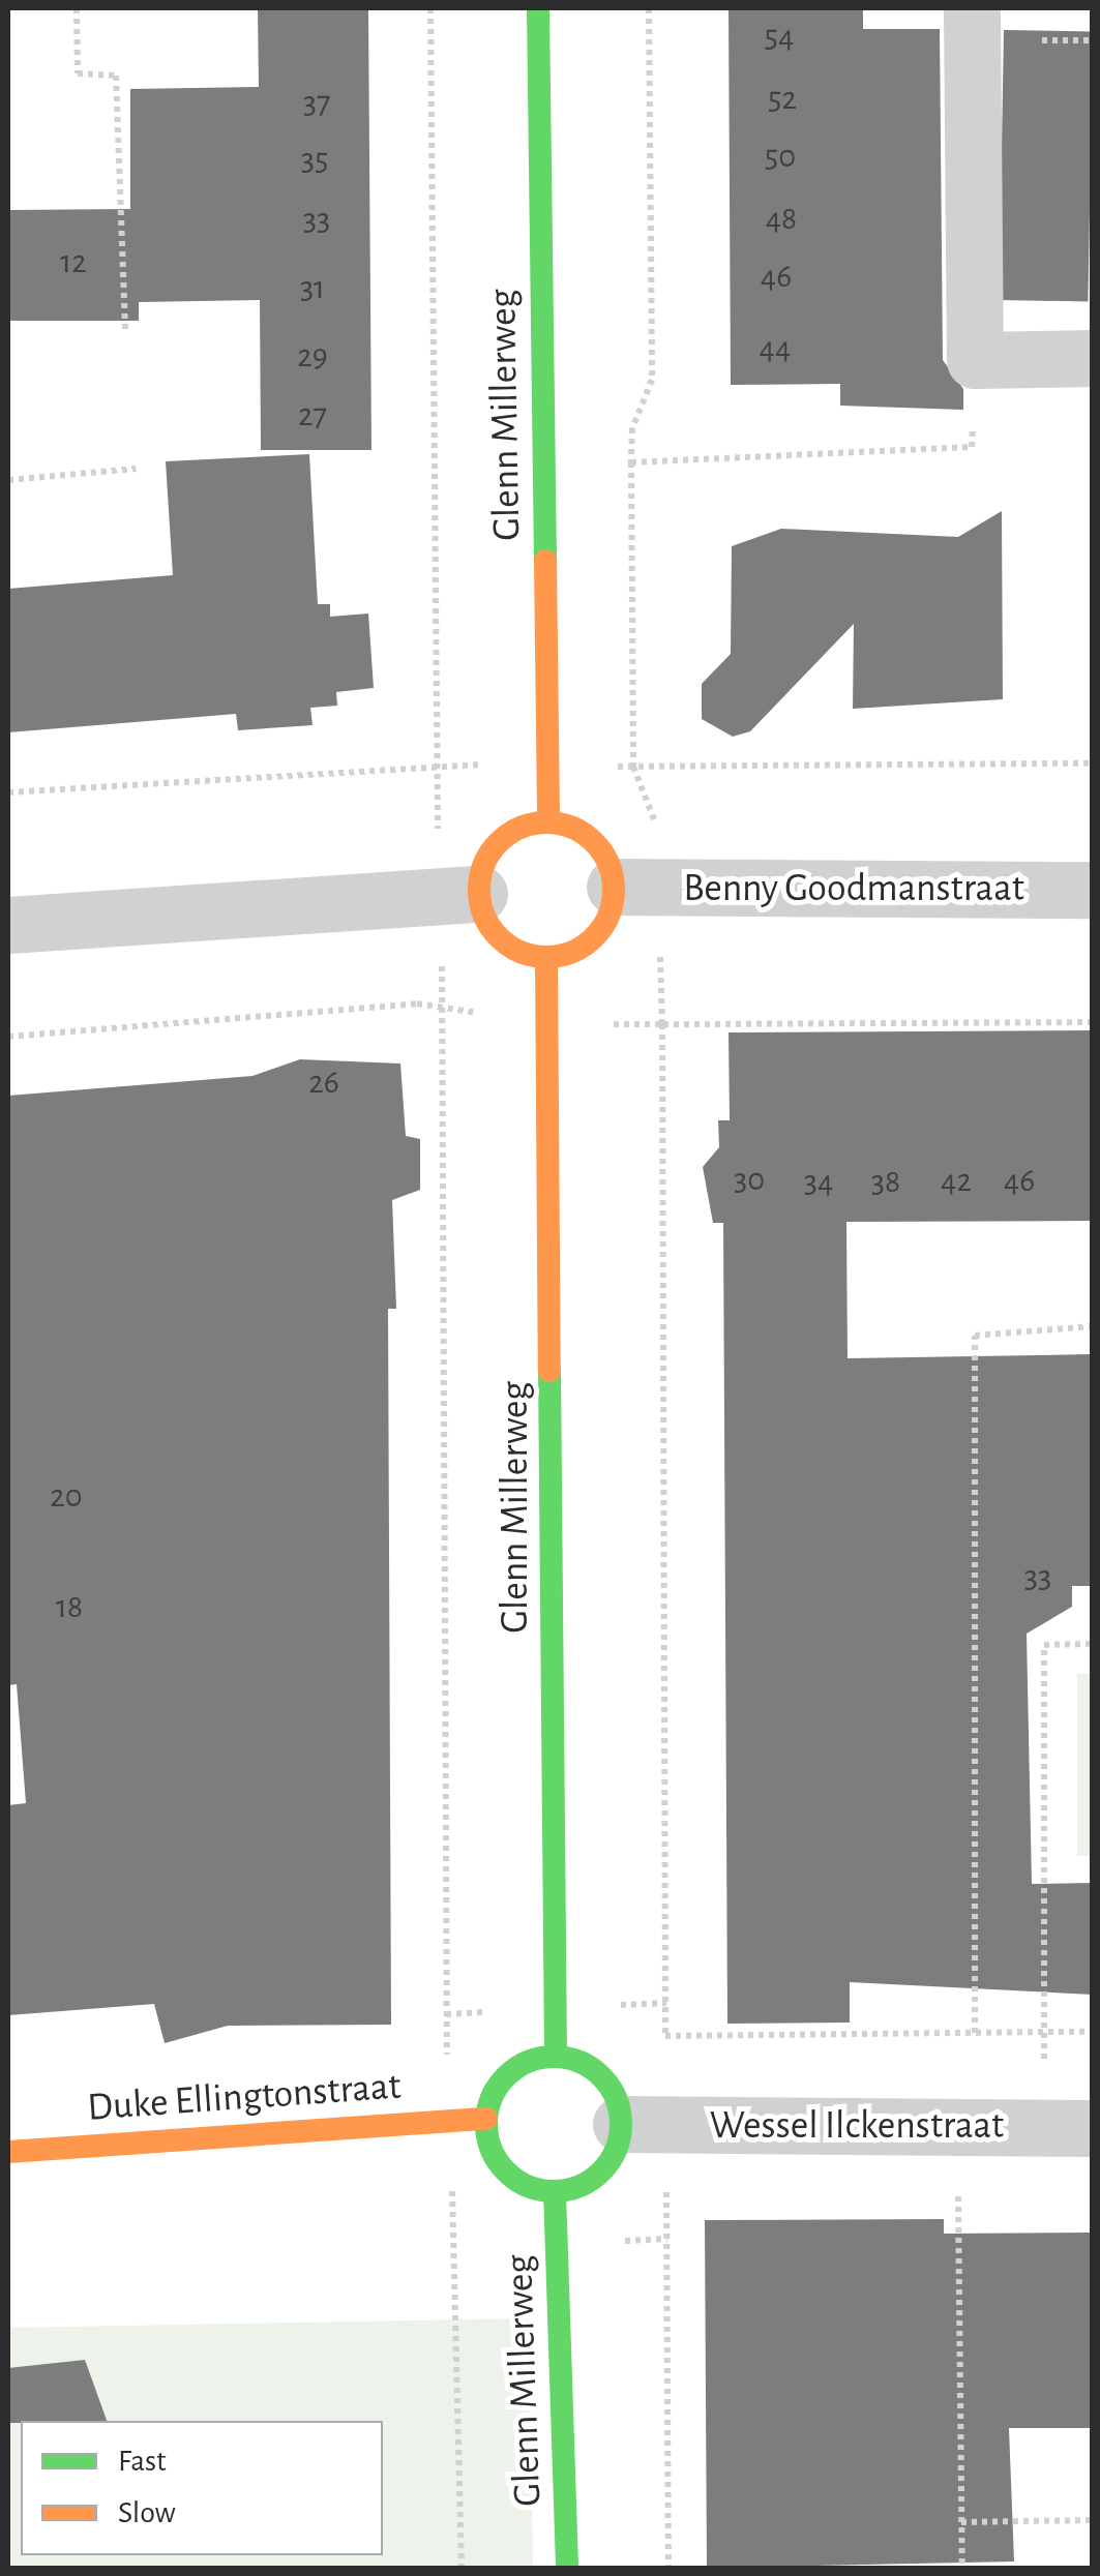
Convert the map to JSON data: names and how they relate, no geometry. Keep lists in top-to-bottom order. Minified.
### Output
{"streets":{"street":["Glenn Millerweg","Benny Goodmanstraat","Duke Ellingtonstraat","Wessel Ilckenstraat"]},"crossings":[["Glenn Millerweg","Benny Goodmanstraat"],["Glenn Millerweg","Duke Ellingtonstraat"],["Glenn Millerweg","Wessel Ilckenstraat"],["Duke Ellingtonstraat","Wessel Ilckenstraat"]],"house_numbers":["54","52","37","50","35","48","33","12","46","31","44","29","27","26","30","42","46","34","38","20","33","18"],"legend":["Fast","Slow"]}
